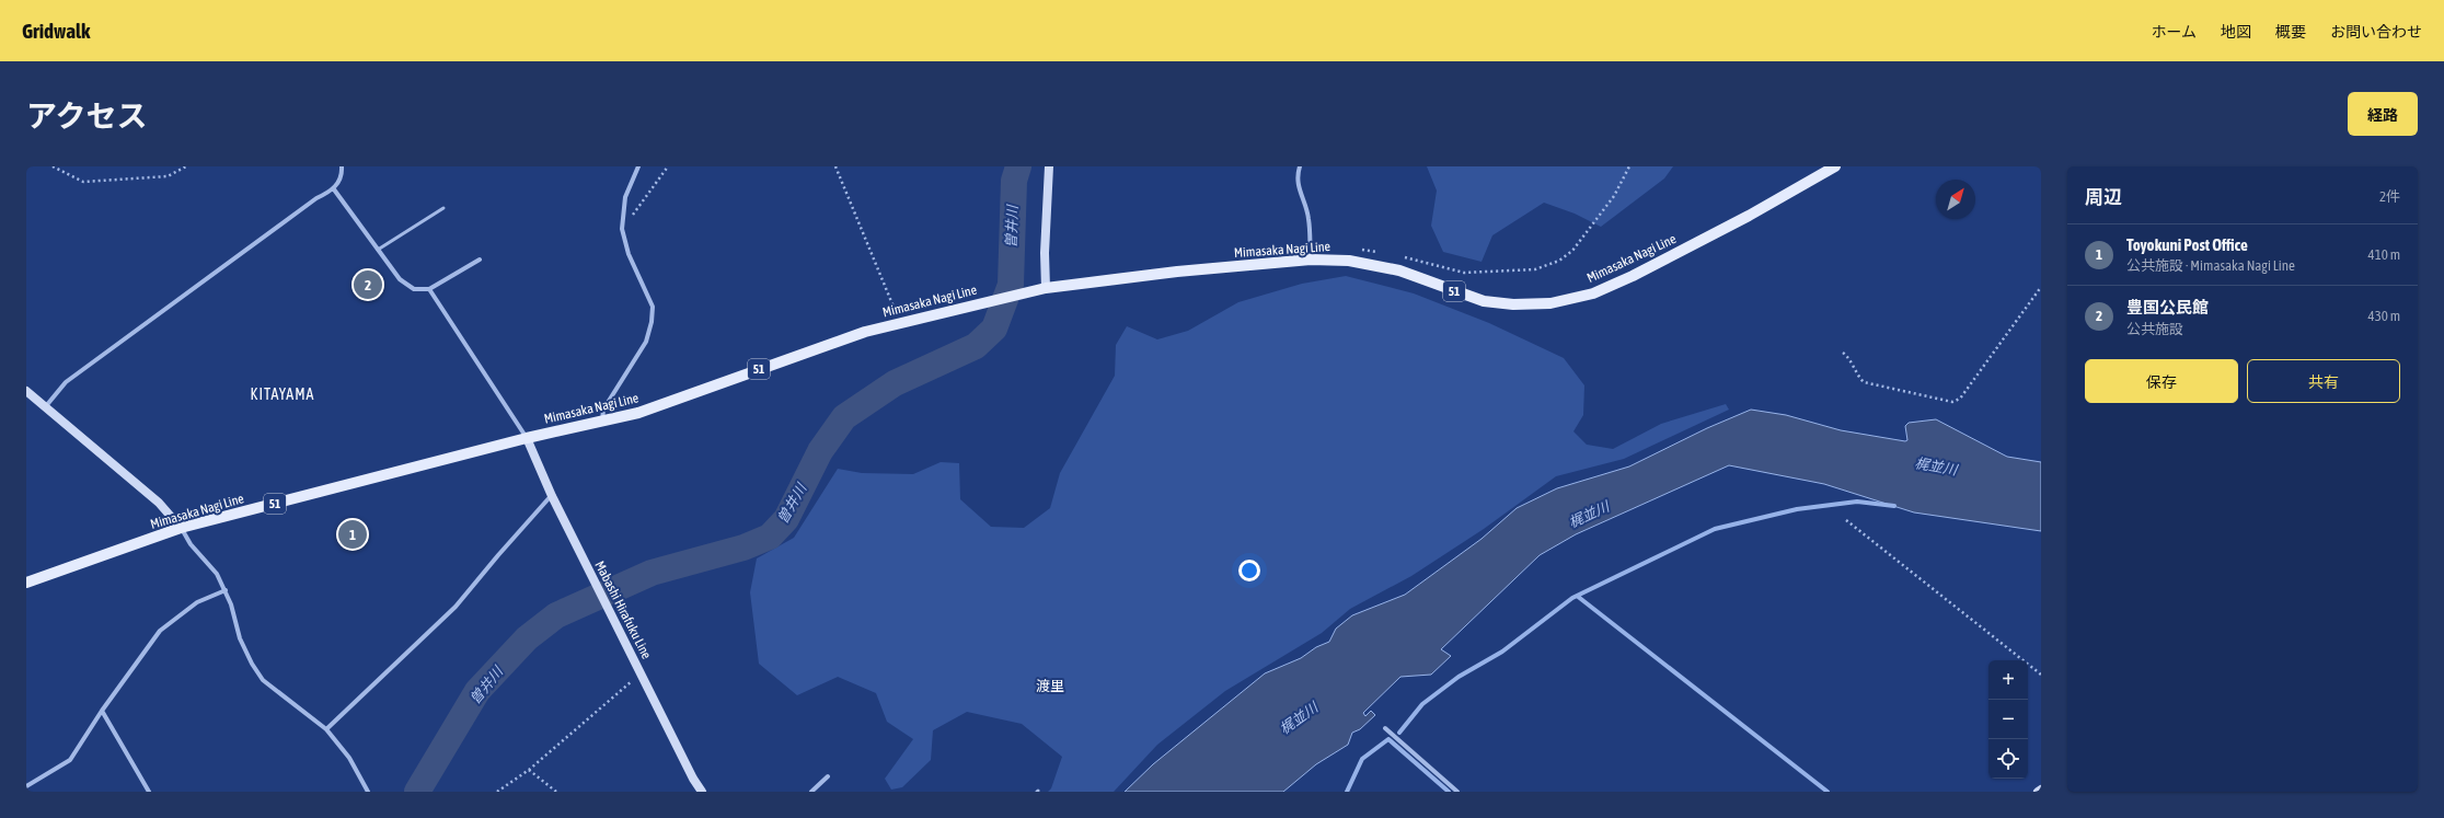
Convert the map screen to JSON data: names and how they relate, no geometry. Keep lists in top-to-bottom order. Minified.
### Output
{"streets":{"main road":["Mimasaka Nagi Line","51","Mabashi Hirafuku Line"]},"crossings":[["Mimasaka Nagi Line","Mabashi Hirafuku Line"]],"districts":["KITAYAMA","渡里"],"water":["曽井川","梶並川"],"north":"top right","page":{"header":"Gridwalk","nav":["ホーム","地図","概要","お問い合わせ"],"title":"アクセス","buttons":["経路",["保存","共有"]],"heading":["周辺","2件"],"list":[{"mark":"1","name":"Toyokuni Post Office","note":"公共施設 · Mimasaka Nagi Line","value":"410 m"},{"mark":"2","name":"豊国公民館","note":"公共施設","value":"430 m"}],"pins":["2","1"],"map_buttons":["+","−"]}}
